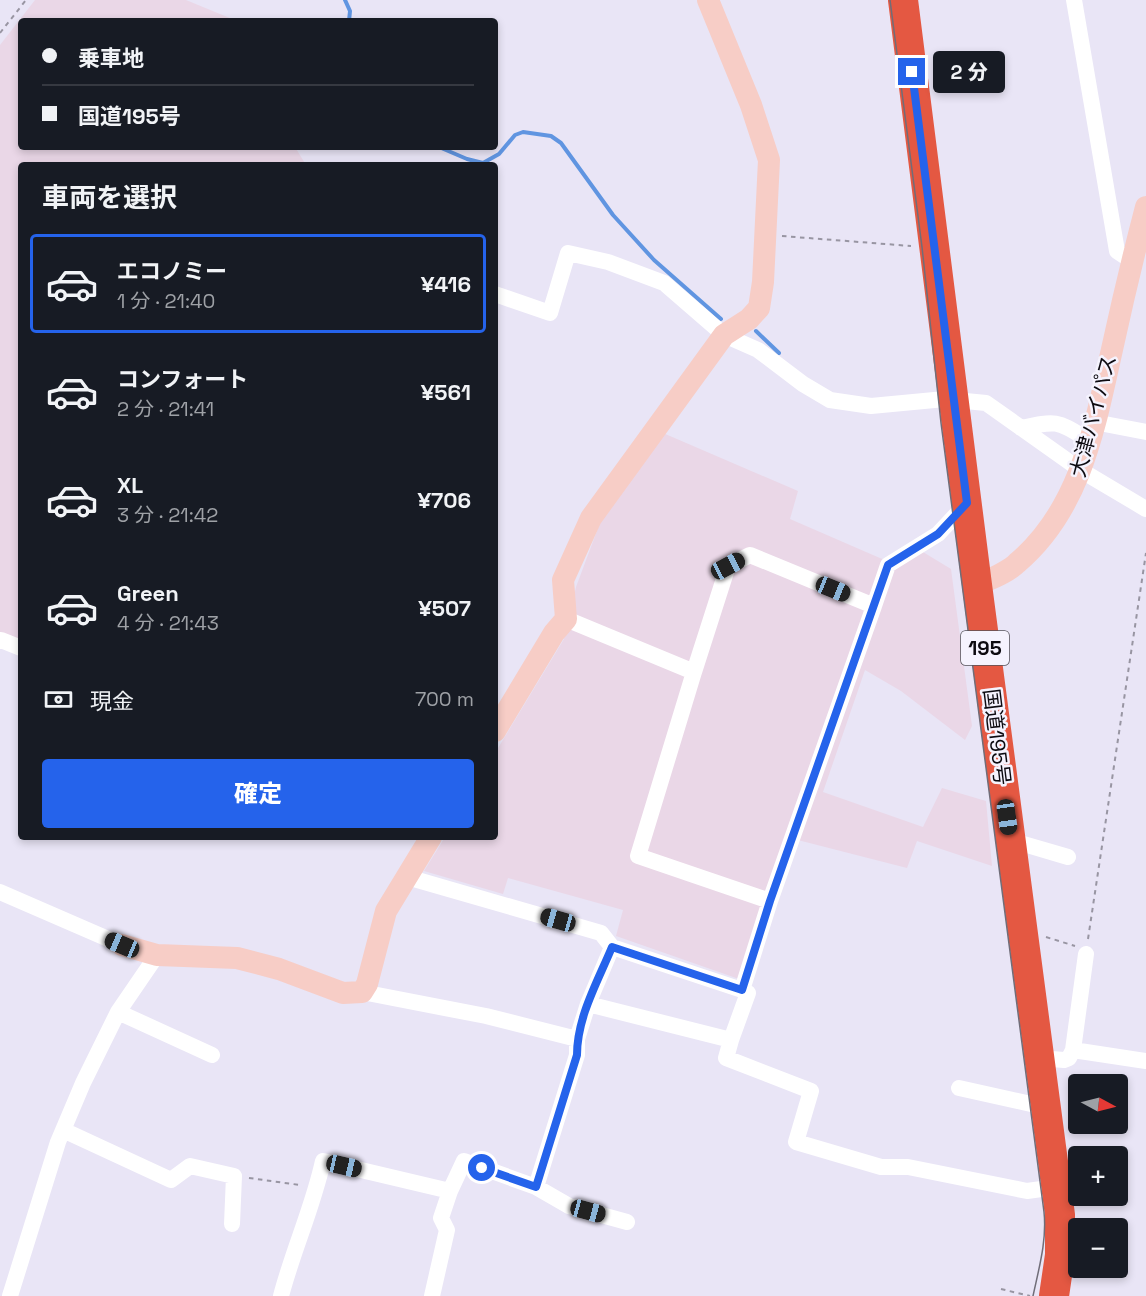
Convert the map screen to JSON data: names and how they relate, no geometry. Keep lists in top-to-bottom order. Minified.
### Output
{"streets":{"highway":["195","国道195号"],"street":["大津バイパス"]},"crossings":[["大津バイパス","国道195号"]],"north":"right","page":{"banner":["乗車地","国道195号"],"bubble":"2 分","heading":"車両を選択","list":[{"name":"エコノミー","note":"1 分 · 21:40","value":"¥416"},{"name":"コンフォート","note":"2 分 · 21:41","value":"¥561"},{"name":"XL","note":"3 分 · 21:42","value":"¥706"},{"name":"Green","note":"4 分 · 21:43","value":"¥507"}],"pay":["現金","700 m"],"buttons":"確定","map_buttons":["+","−"]}}
